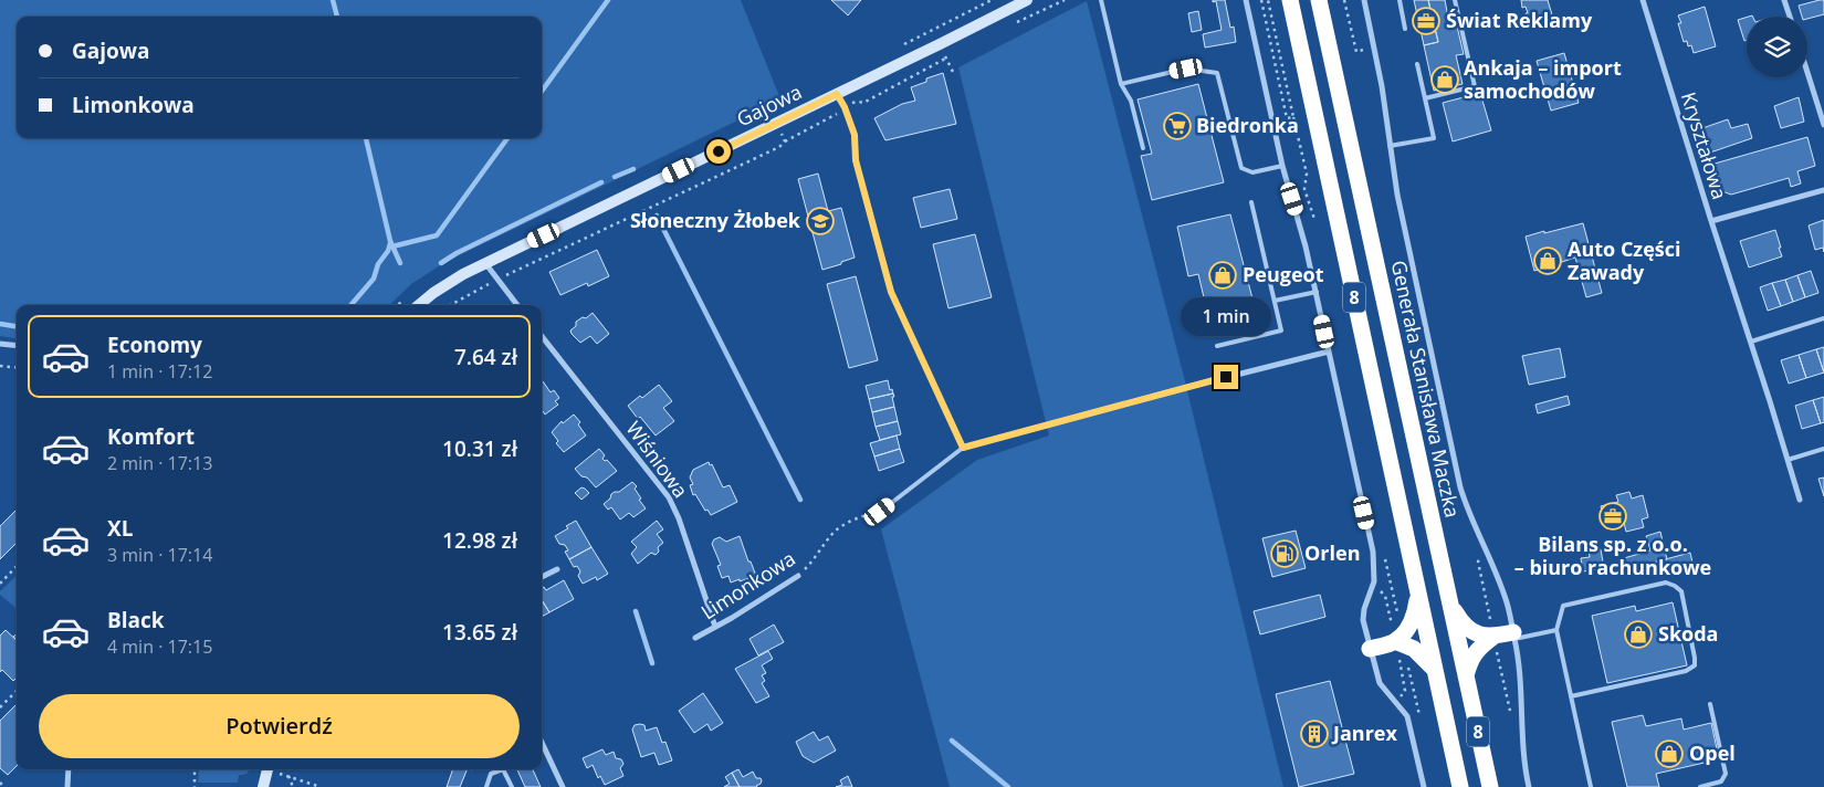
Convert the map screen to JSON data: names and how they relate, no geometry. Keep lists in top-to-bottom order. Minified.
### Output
{"streets":{"highway":["8","Generała Stanisława Maczka"],"street":["Gajowa","Kryształowa","Wiśniowa","Limonkowa"]},"crossings":[["Wiśniowa","Limonkowa"]],"places":{"office":["Świat Reklamy","Bilans sp. z o.o. – biuro rachunkowe"],"shop":["Ankaja – import samochodów","Auto Części Zawady","Peugeot","Skoda","Opel"],"supermarket":["Biedronka"],"school or university":["Słoneczny Żłobek"],"fuel station":["Orlen"],"building":["Janrex"]},"page":{"banner":["Gajowa","Limonkowa"],"bubble":"1 min","list":[{"name":"Economy","note":"1 min · 17:12","value":"7.64 zł"},{"name":"Komfort","note":"2 min · 17:13","value":"10.31 zł"},{"name":"XL","note":"3 min · 17:14","value":"12.98 zł"},{"name":"Black","note":"4 min · 17:15","value":"13.65 zł"}],"buttons":"Potwierdź"}}
